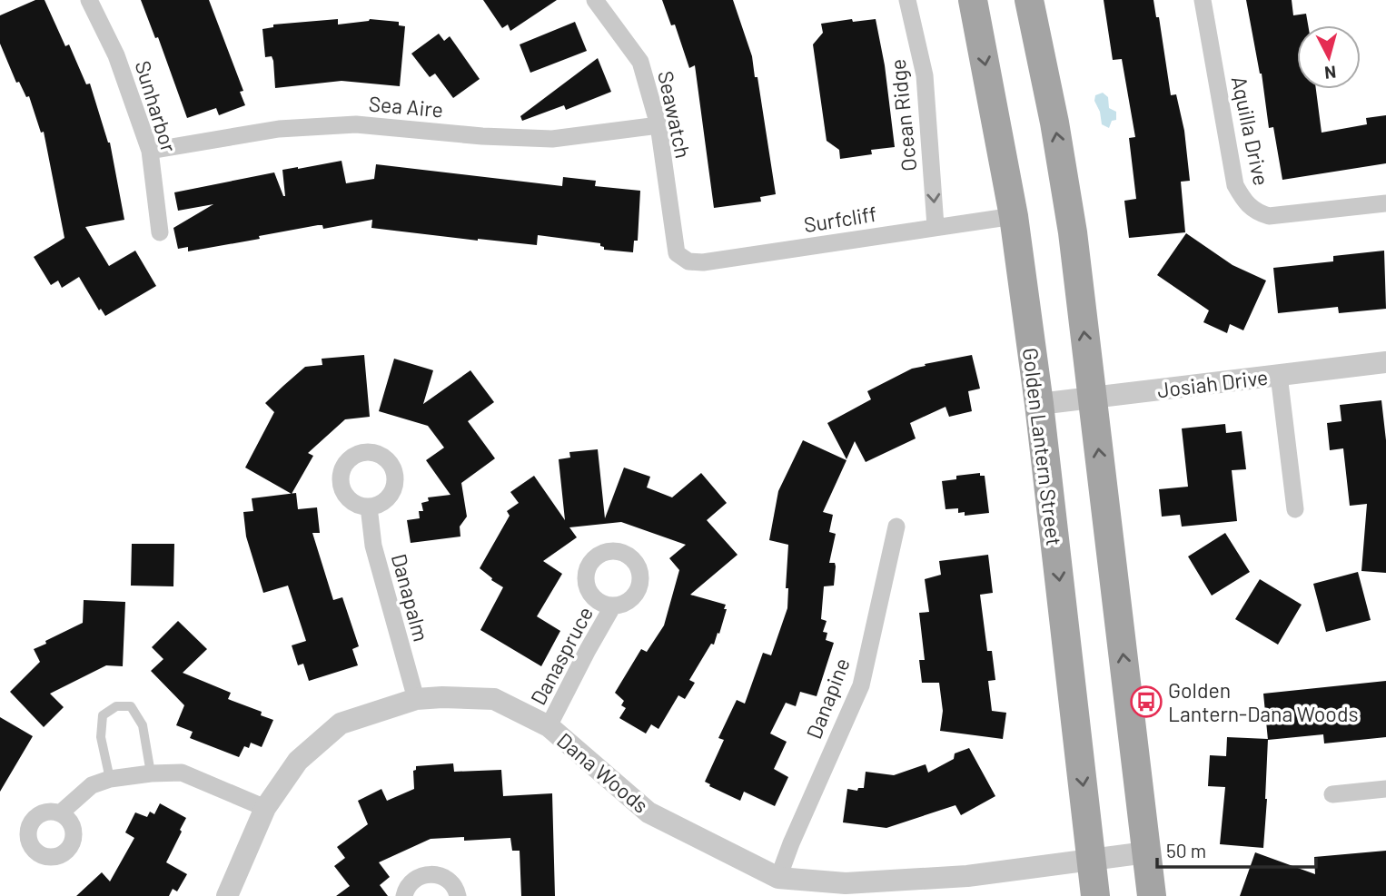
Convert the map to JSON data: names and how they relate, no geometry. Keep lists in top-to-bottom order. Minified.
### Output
{"streets":{"main road":["Golden Lantern Street"],"street":["Sunharbor","Sea Aire","Seawatch","Ocean Ridge","Aquilla Drive","Surfcliff","Josiah Drive","Danapalm","Danaspruce","Danapine","Dana Woods"]},"crossings":[["Sunharbor","Sea Aire"],["Sea Aire","Seawatch"],["Seawatch","Surfcliff"],["Ocean Ridge","Surfcliff"],["Surfcliff","Golden Lantern Street"],["Josiah Drive","Golden Lantern Street"],["Golden Lantern Street","Dana Woods"],["Danapalm","Dana Woods"],["Danaspruce","Dana Woods"],["Danapine","Dana Woods"]],"one_way":["Ocean Ridge"],"places":{"bus stop":["Golden Lantern-Dana Woods"]},"scale_bar":"50 m","north":"bottom"}
